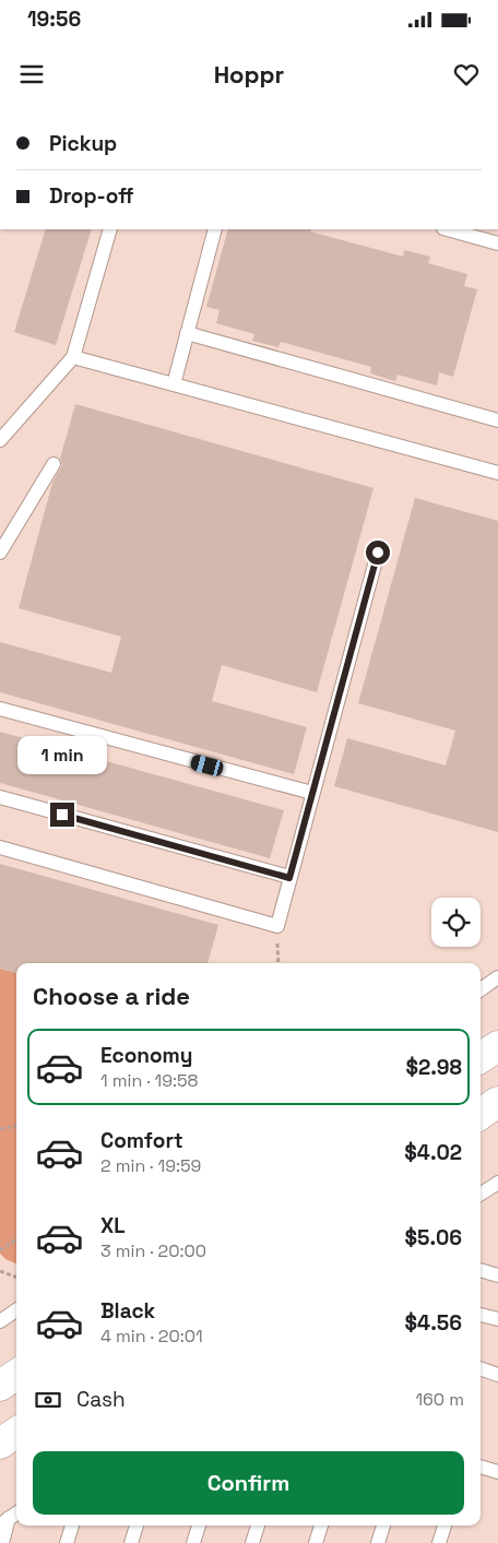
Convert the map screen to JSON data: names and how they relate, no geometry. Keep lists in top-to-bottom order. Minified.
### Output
{"page":{"status":"19:56","header":"Hoppr","banner":["Pickup","Drop-off"],"bubble":"1 min","heading":"Choose a ride","list":[{"name":"Economy","note":"1 min · 19:58","value":"$2.98"},{"name":"Comfort","note":"2 min · 19:59","value":"$4.02"},{"name":"XL","note":"3 min · 20:00","value":"$5.06"},{"name":"Black","note":"4 min · 20:01","value":"$4.56"}],"pay":["Cash","160 m"],"buttons":"Confirm"}}
